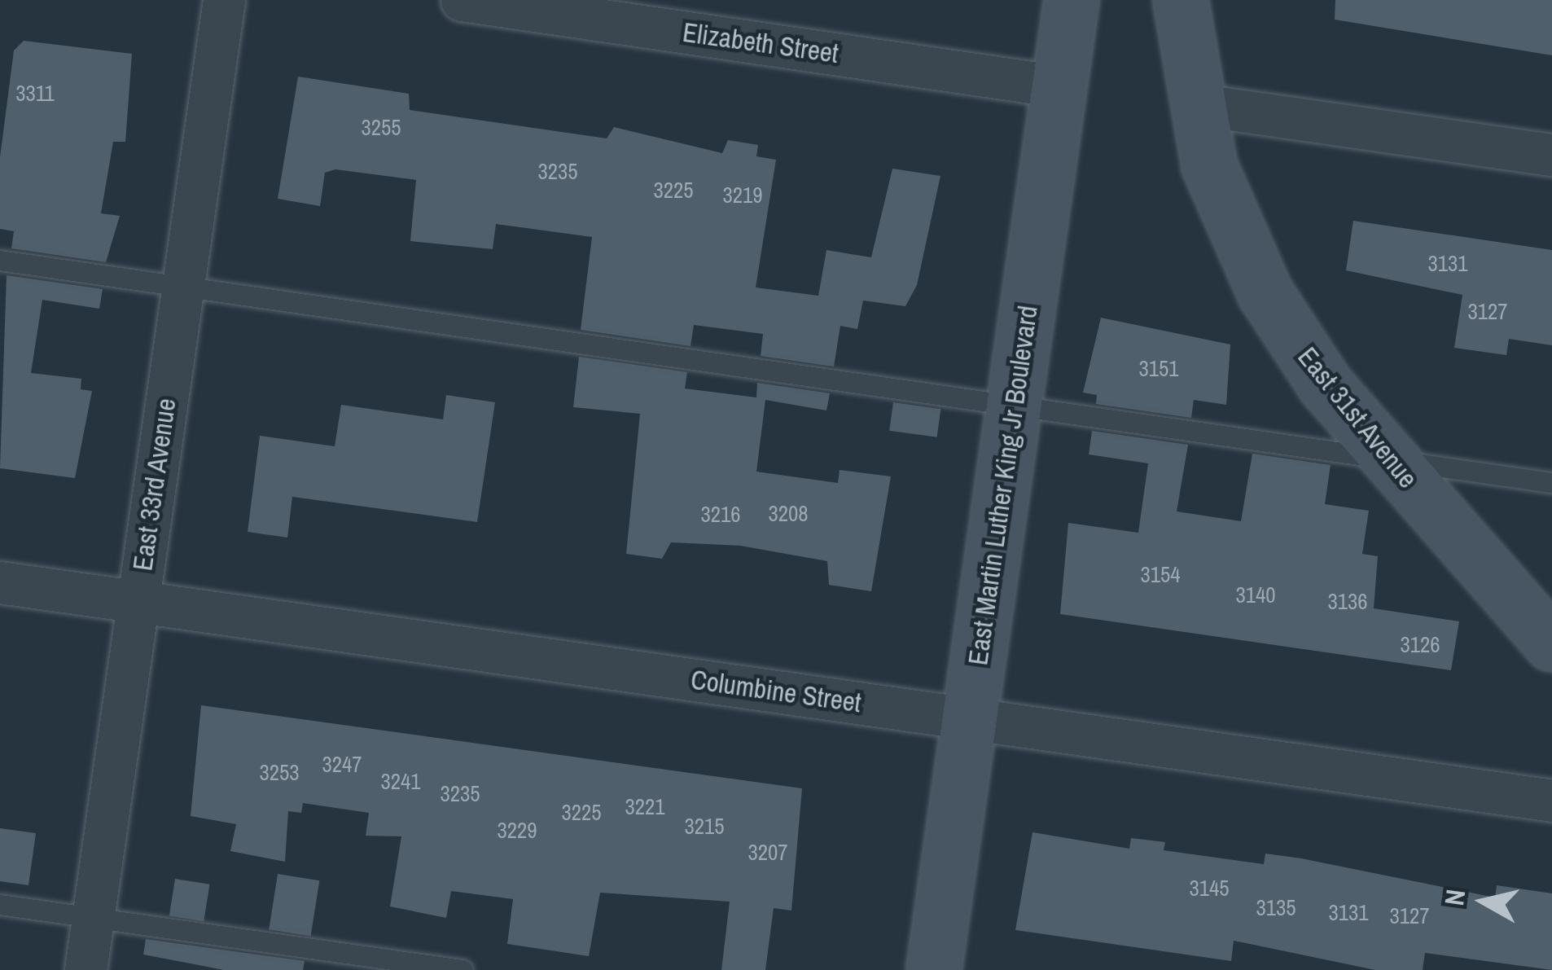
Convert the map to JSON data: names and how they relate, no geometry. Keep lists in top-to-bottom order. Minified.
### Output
{"streets":{"main road":["East 31st Avenue","East Martin Luther King Jr Boulevard"],"street":["Elizabeth Street","East 33rd Avenue","Columbine Street"]},"crossings":[["Elizabeth Street","East Martin Luther King Jr Boulevard"],["East 33rd Avenue","Columbine Street"],["East Martin Luther King Jr Boulevard","Columbine Street"]],"house_numbers":["3311","3255","3235","3225","3219","3131","3127","3151","3208","3216","3154","3140","3136","3126","3247","3253","3241","3235","3221","3225","3215","3229","3207","3145","3135","3131","3127"],"north":"left"}
